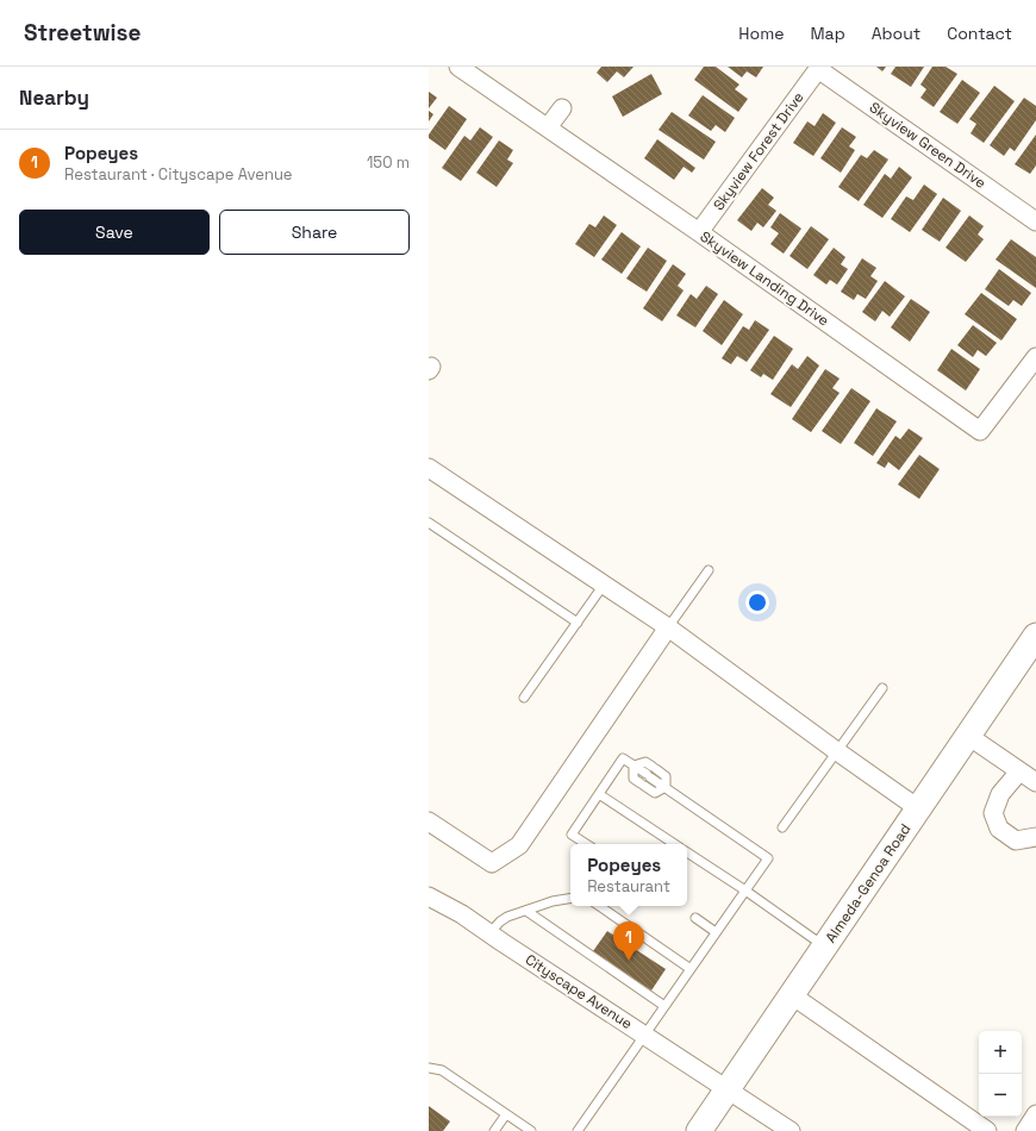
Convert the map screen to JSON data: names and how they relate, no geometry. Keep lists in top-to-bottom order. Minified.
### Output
{"streets":{"main road":["Almeda-Genoa Road"],"street":["Skyview Green Drive","Skyview Forest Drive","Skyview Landing Drive","Cityscape Avenue"]},"crossings":[["Skyview Green Drive","Skyview Forest Drive"],["Skyview Forest Drive","Skyview Landing Drive"],["Almeda-Genoa Road","Cityscape Avenue"]],"page":{"header":"Streetwise","nav":["Home","Map","About","Contact"],"heading":"Nearby","list":[{"mark":"1","name":"Popeyes","note":"Restaurant · Cityscape Avenue","value":"150 m"}],"buttons":["Save","Share"],"popup":["Popeyes","Restaurant"],"pins":"1","map_buttons":["+","−"]}}
